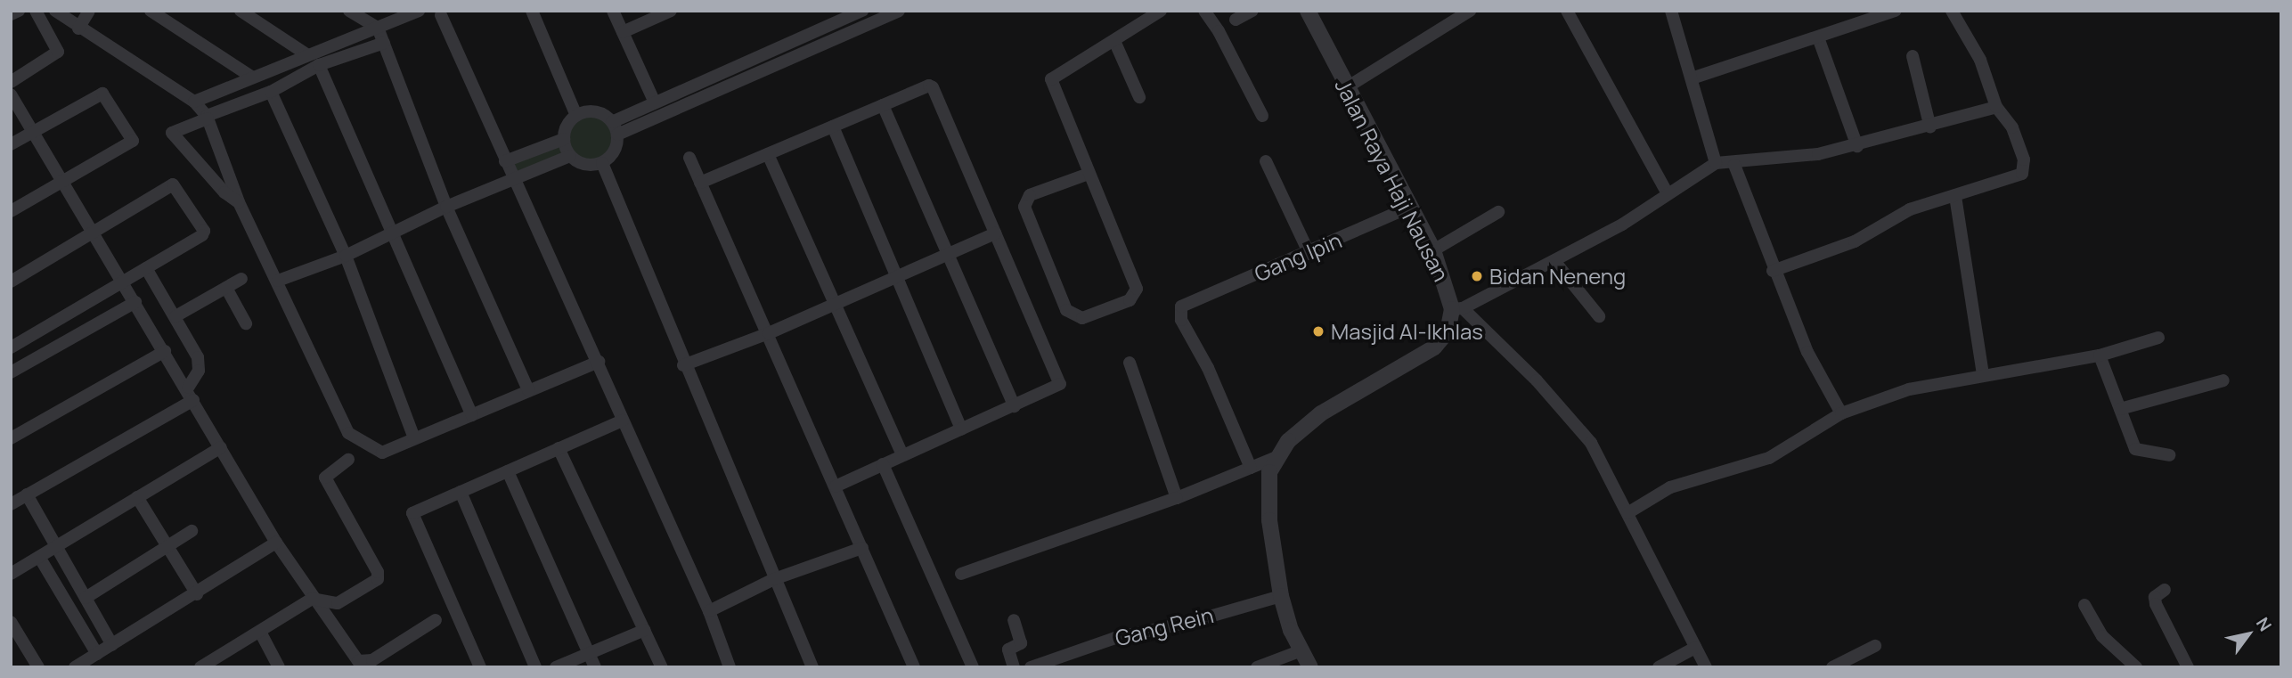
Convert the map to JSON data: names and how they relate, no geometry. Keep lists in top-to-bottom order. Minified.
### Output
{"streets":{"street":["Jalan Raya Haji Nausan","Gang Ipin","Gang Rein"]},"crossings":[["Jalan Raya Haji Nausan","Gang Ipin"],["Jalan Raya Haji Nausan","Gang Rein"]],"places":["Bidan Neneng","Masjid Al-Ikhlas"],"north":"top right"}
